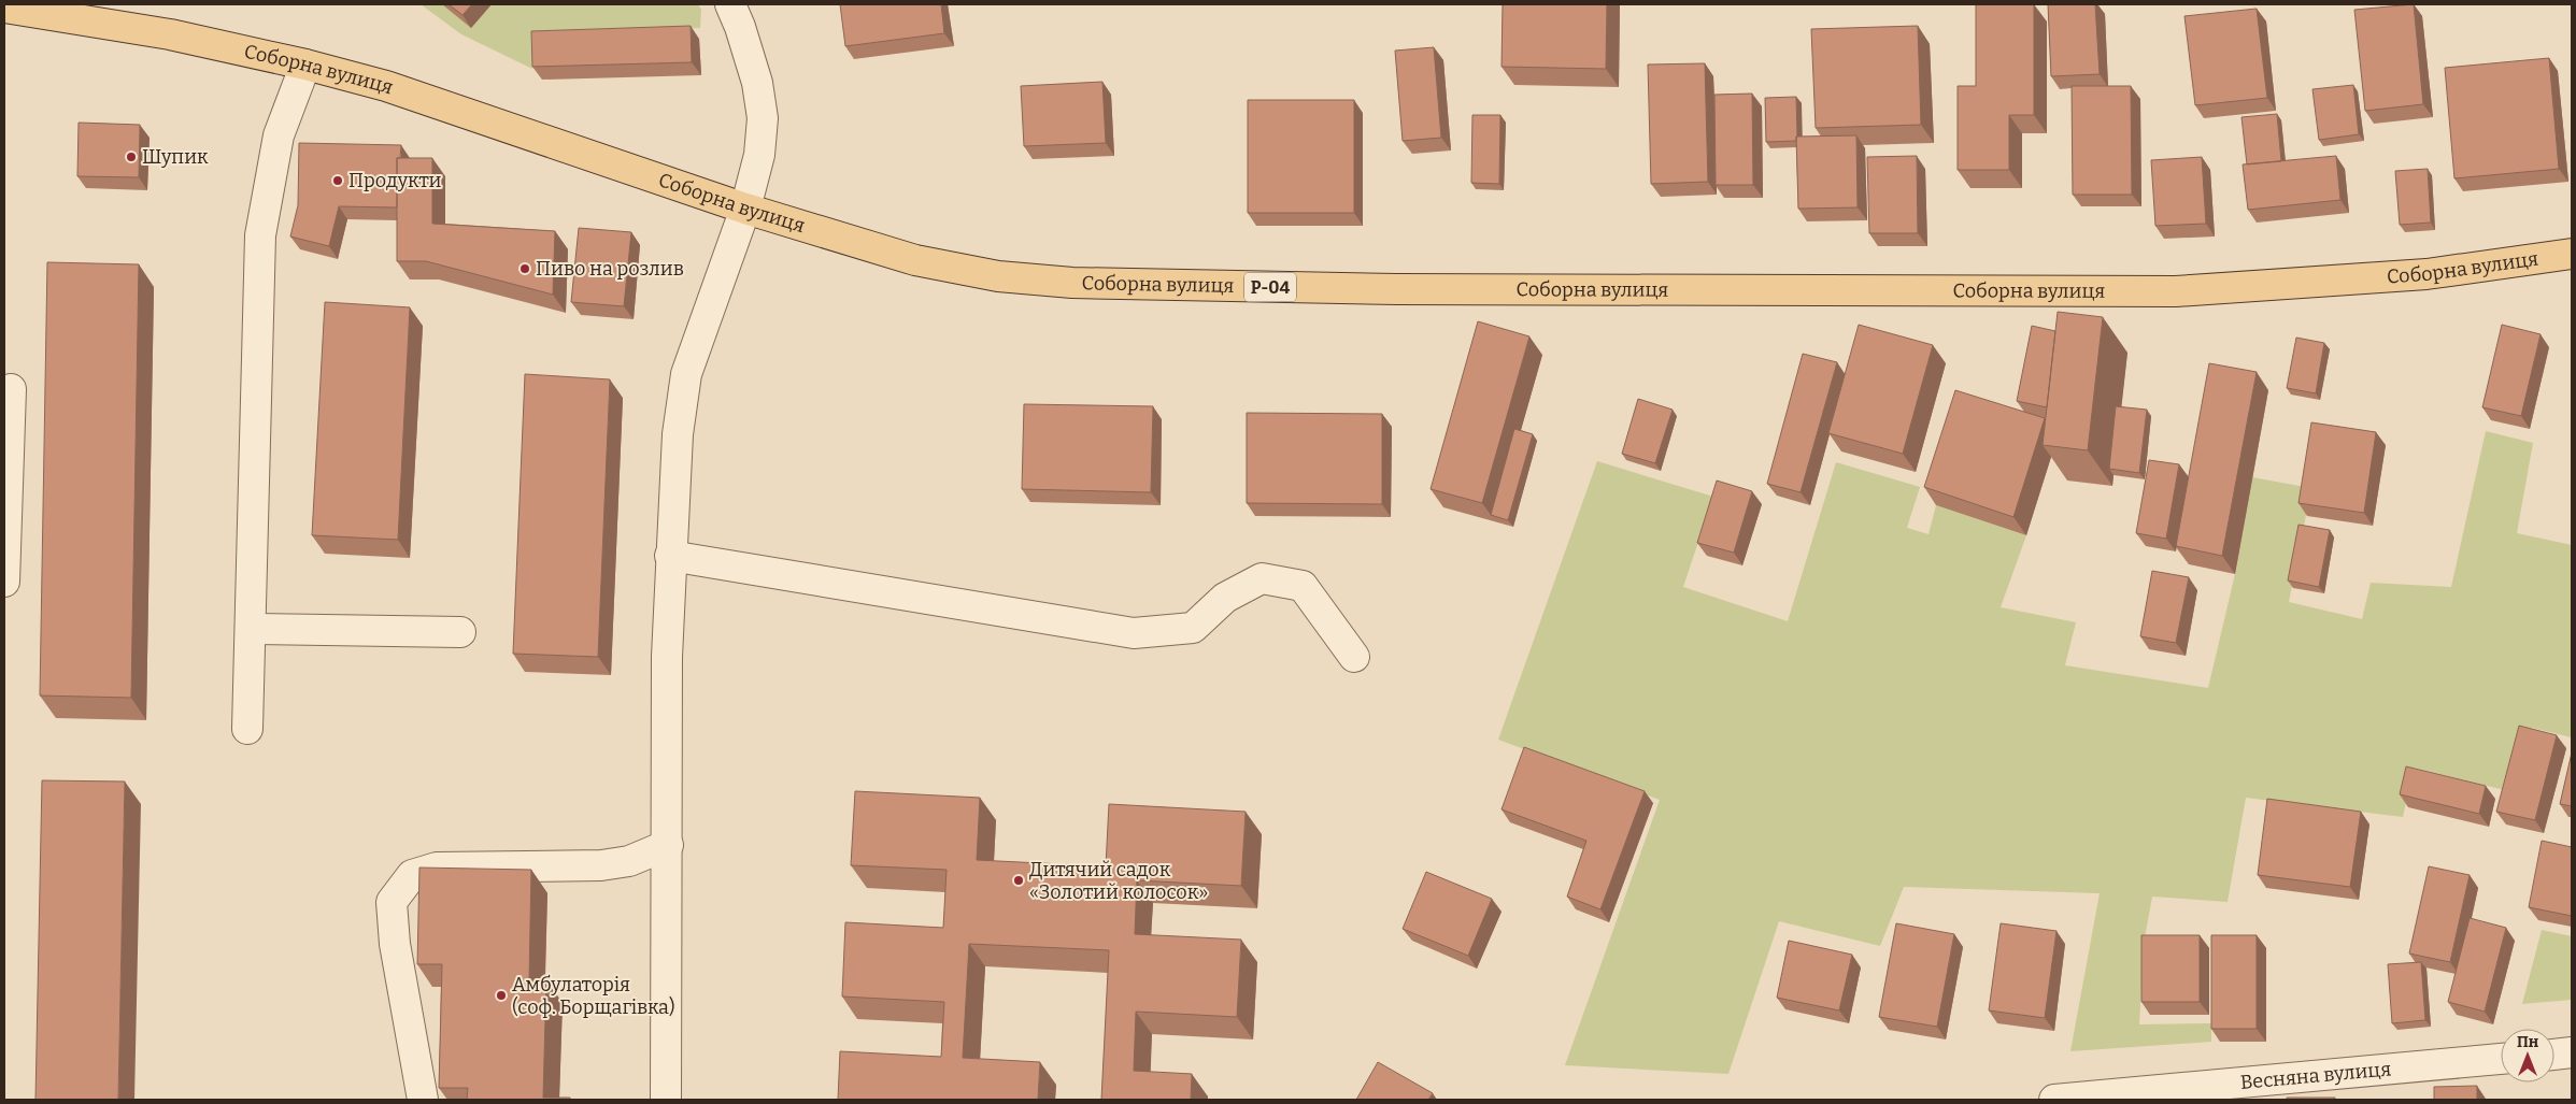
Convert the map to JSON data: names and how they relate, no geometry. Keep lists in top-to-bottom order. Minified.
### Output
{"streets":{"main road":["Соборна вулиця","Р-04"],"street":["Весняна вулиця"]},"places":["Шупик","Продукти","Пиво на розлив","Дитячий садок «Золотий колосок»","Амбулаторія (соф. Борщагівка)"],"north":"top"}
